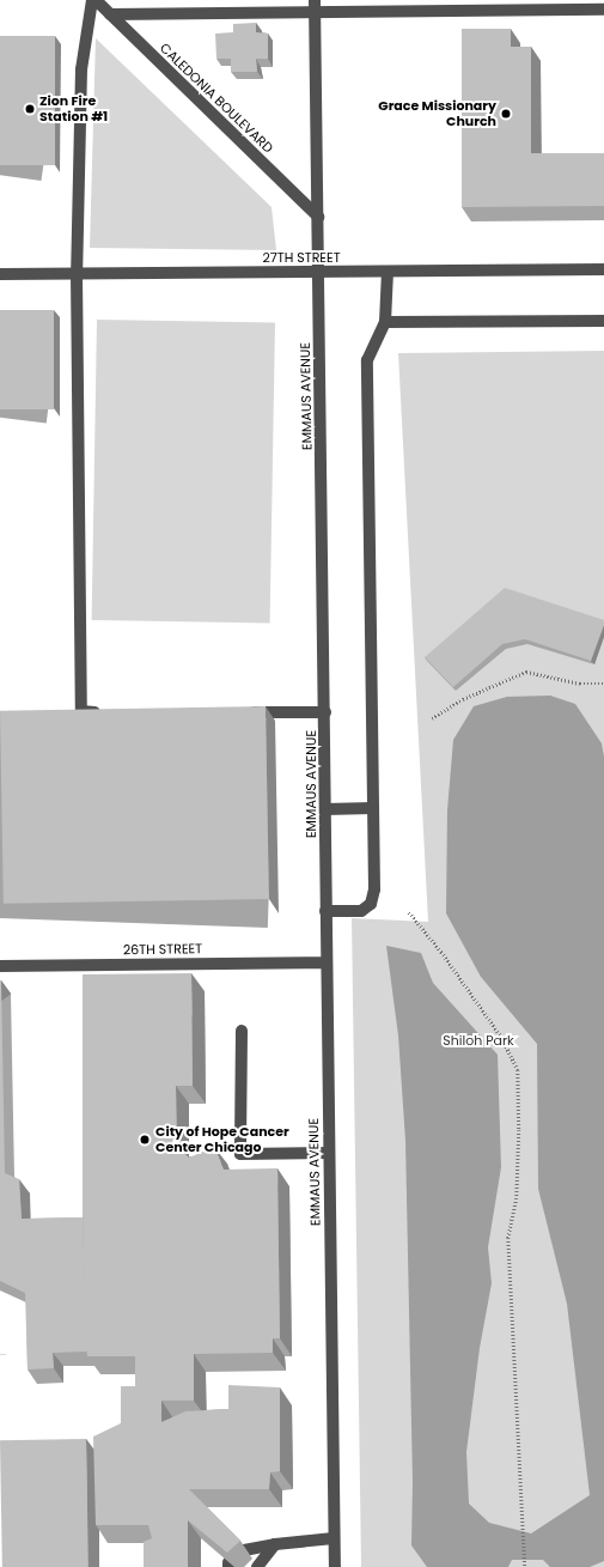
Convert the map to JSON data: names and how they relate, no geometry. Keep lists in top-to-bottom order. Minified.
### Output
{"streets":{"street":["CALEDONIA BOULEVARD","27TH STREET","EMMAUS AVENUE","26TH STREET"]},"crossings":[["CALEDONIA BOULEVARD","EMMAUS AVENUE"],["27TH STREET","EMMAUS AVENUE"],["EMMAUS AVENUE","26TH STREET"]],"parks":["Shiloh Park"],"places":["Zion Fire Station #1","Grace Missionary Church","City of Hope Cancer Center Chicago"]}
